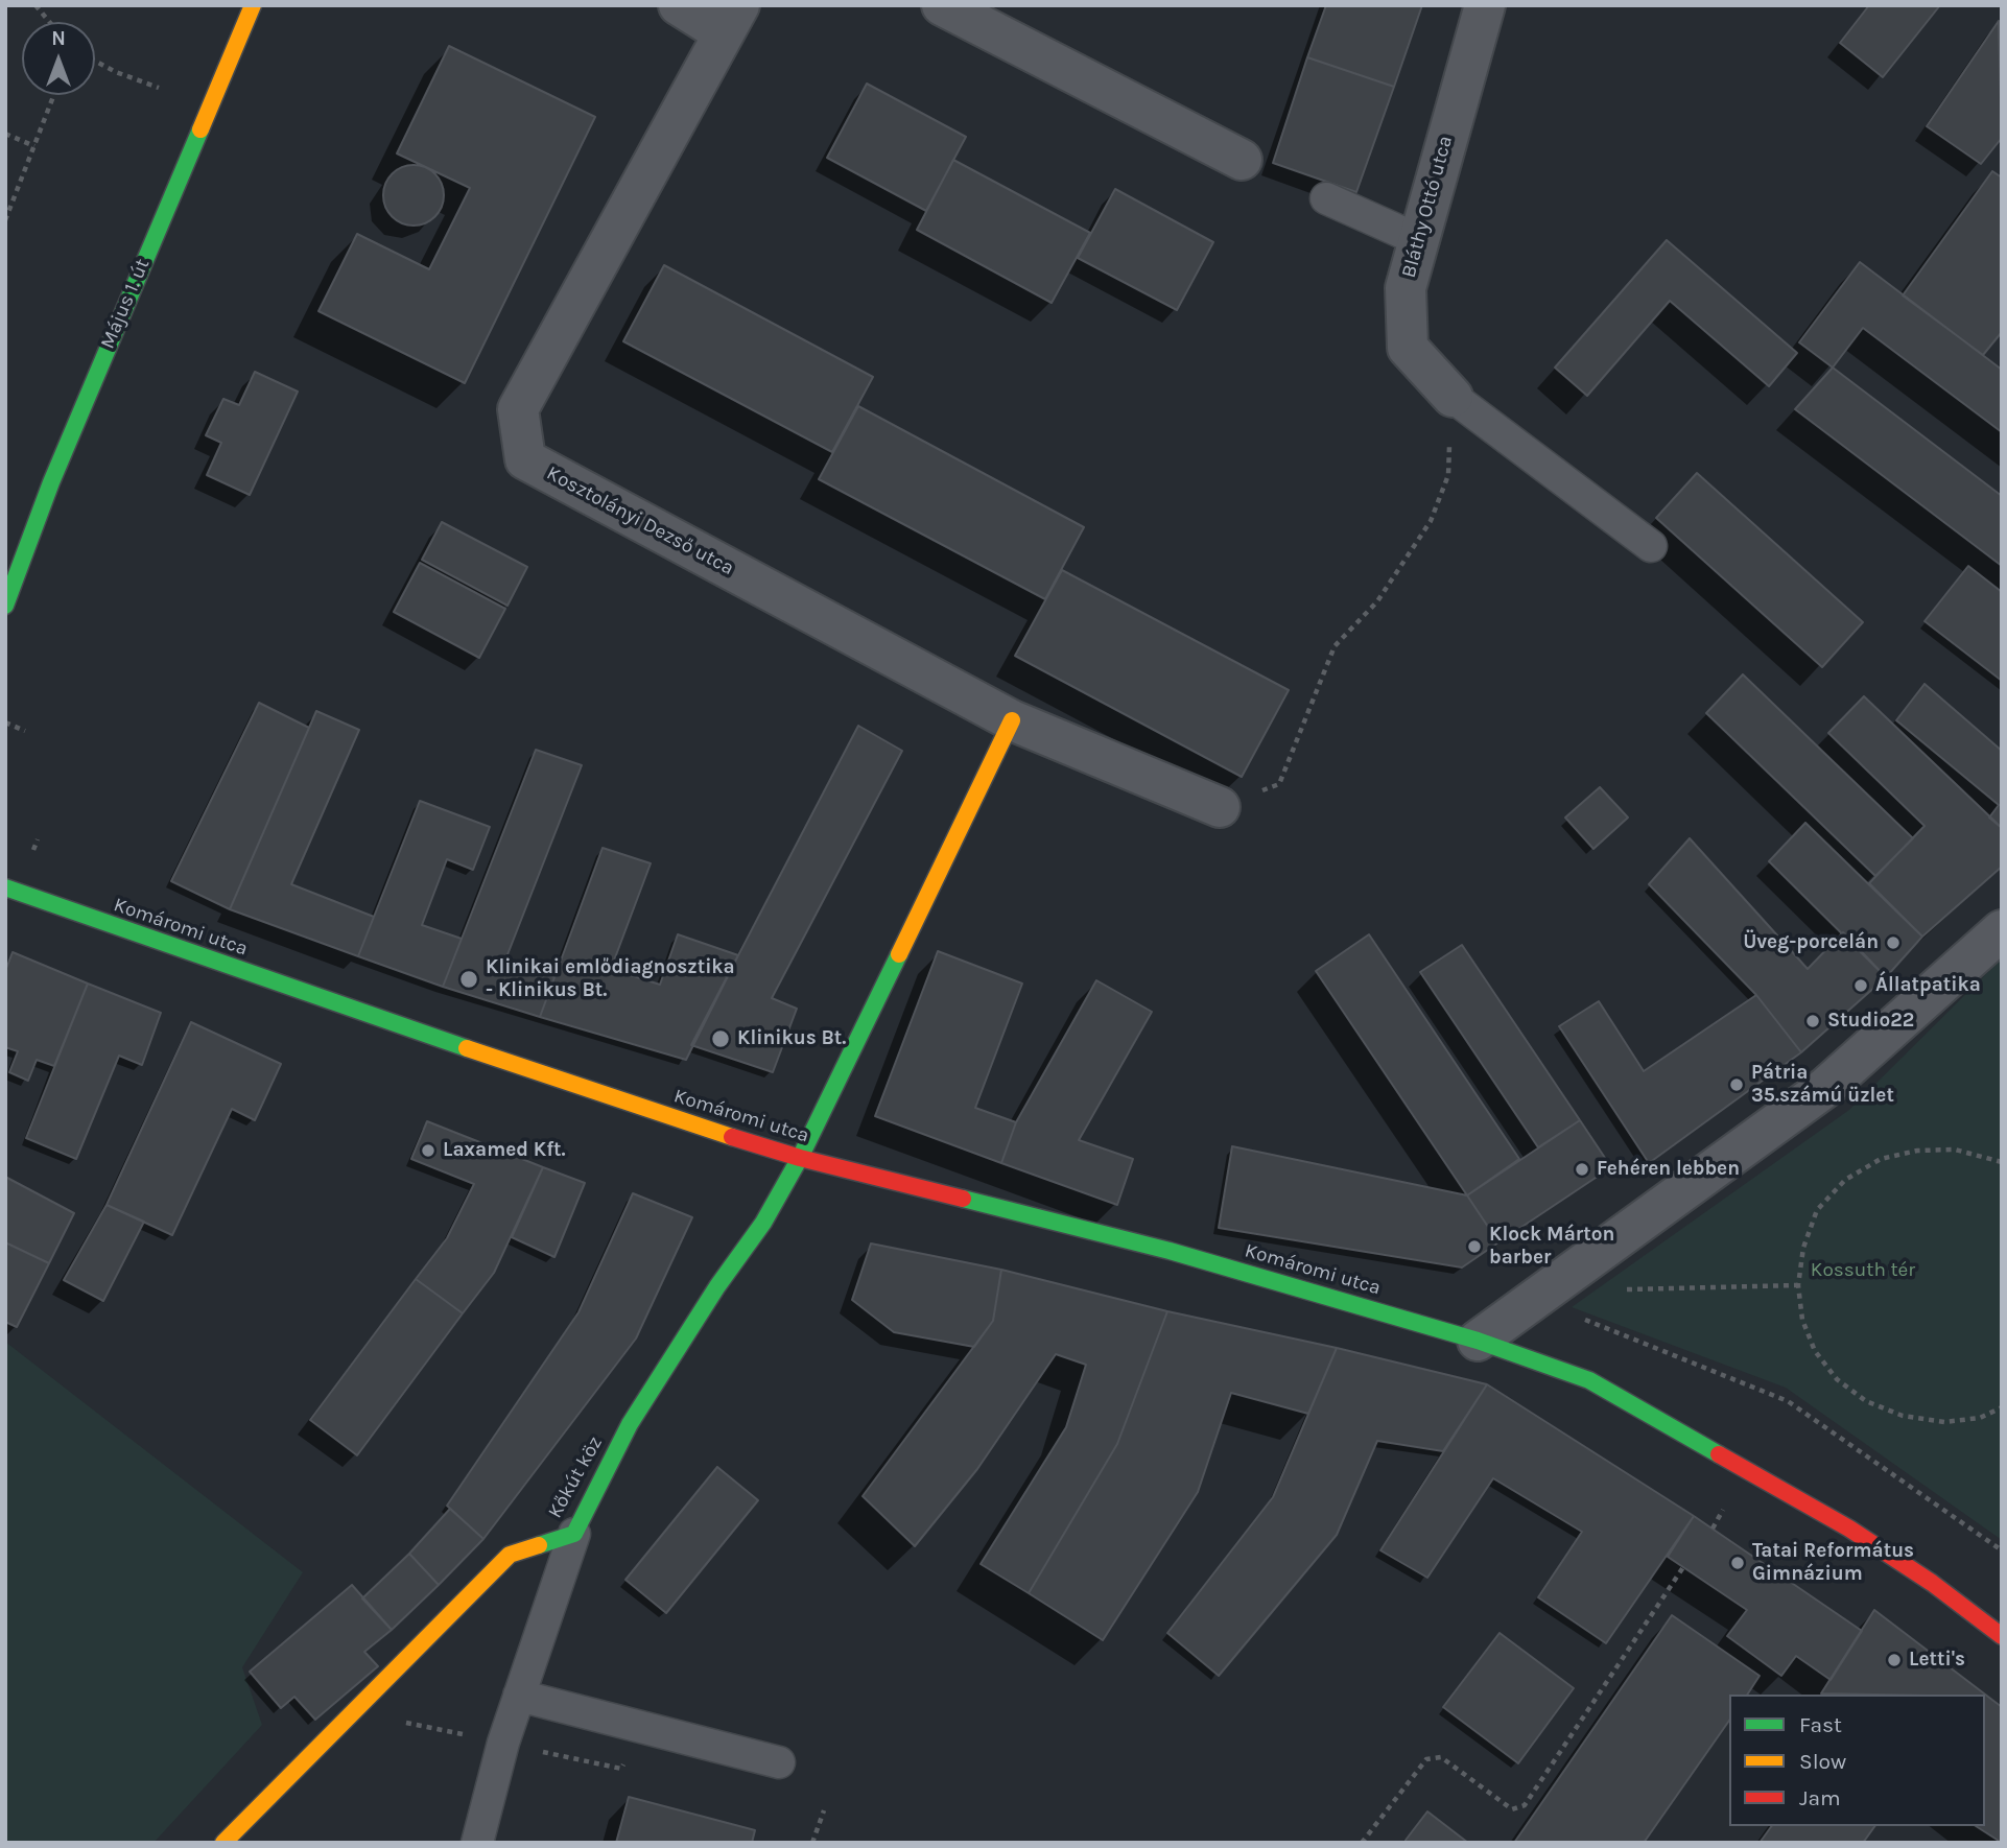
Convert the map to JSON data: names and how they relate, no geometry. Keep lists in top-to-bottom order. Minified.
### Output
{"streets":{"street":["Bláthy Ottó utca","Május 1. út","Kosztolányi Dezső utca","Komáromi utca","Kőkút köz"]},"crossings":[["Komáromi utca","Kőkút köz"]],"parks":["Kossuth tér"],"places":["Üveg-porcelán","Klinikai emlődiagnosztika - Klinikus Bt.","Állatpatika","Studio22","Klinikus Bt.","Pátria 35.számú üzlet","Laxamed Kft.","Fehéren lebben","Klock Márton barber","Tatai Református Gimnázium","Letti's"],"legend":["Fast","Slow","Jam"],"north":"top"}
